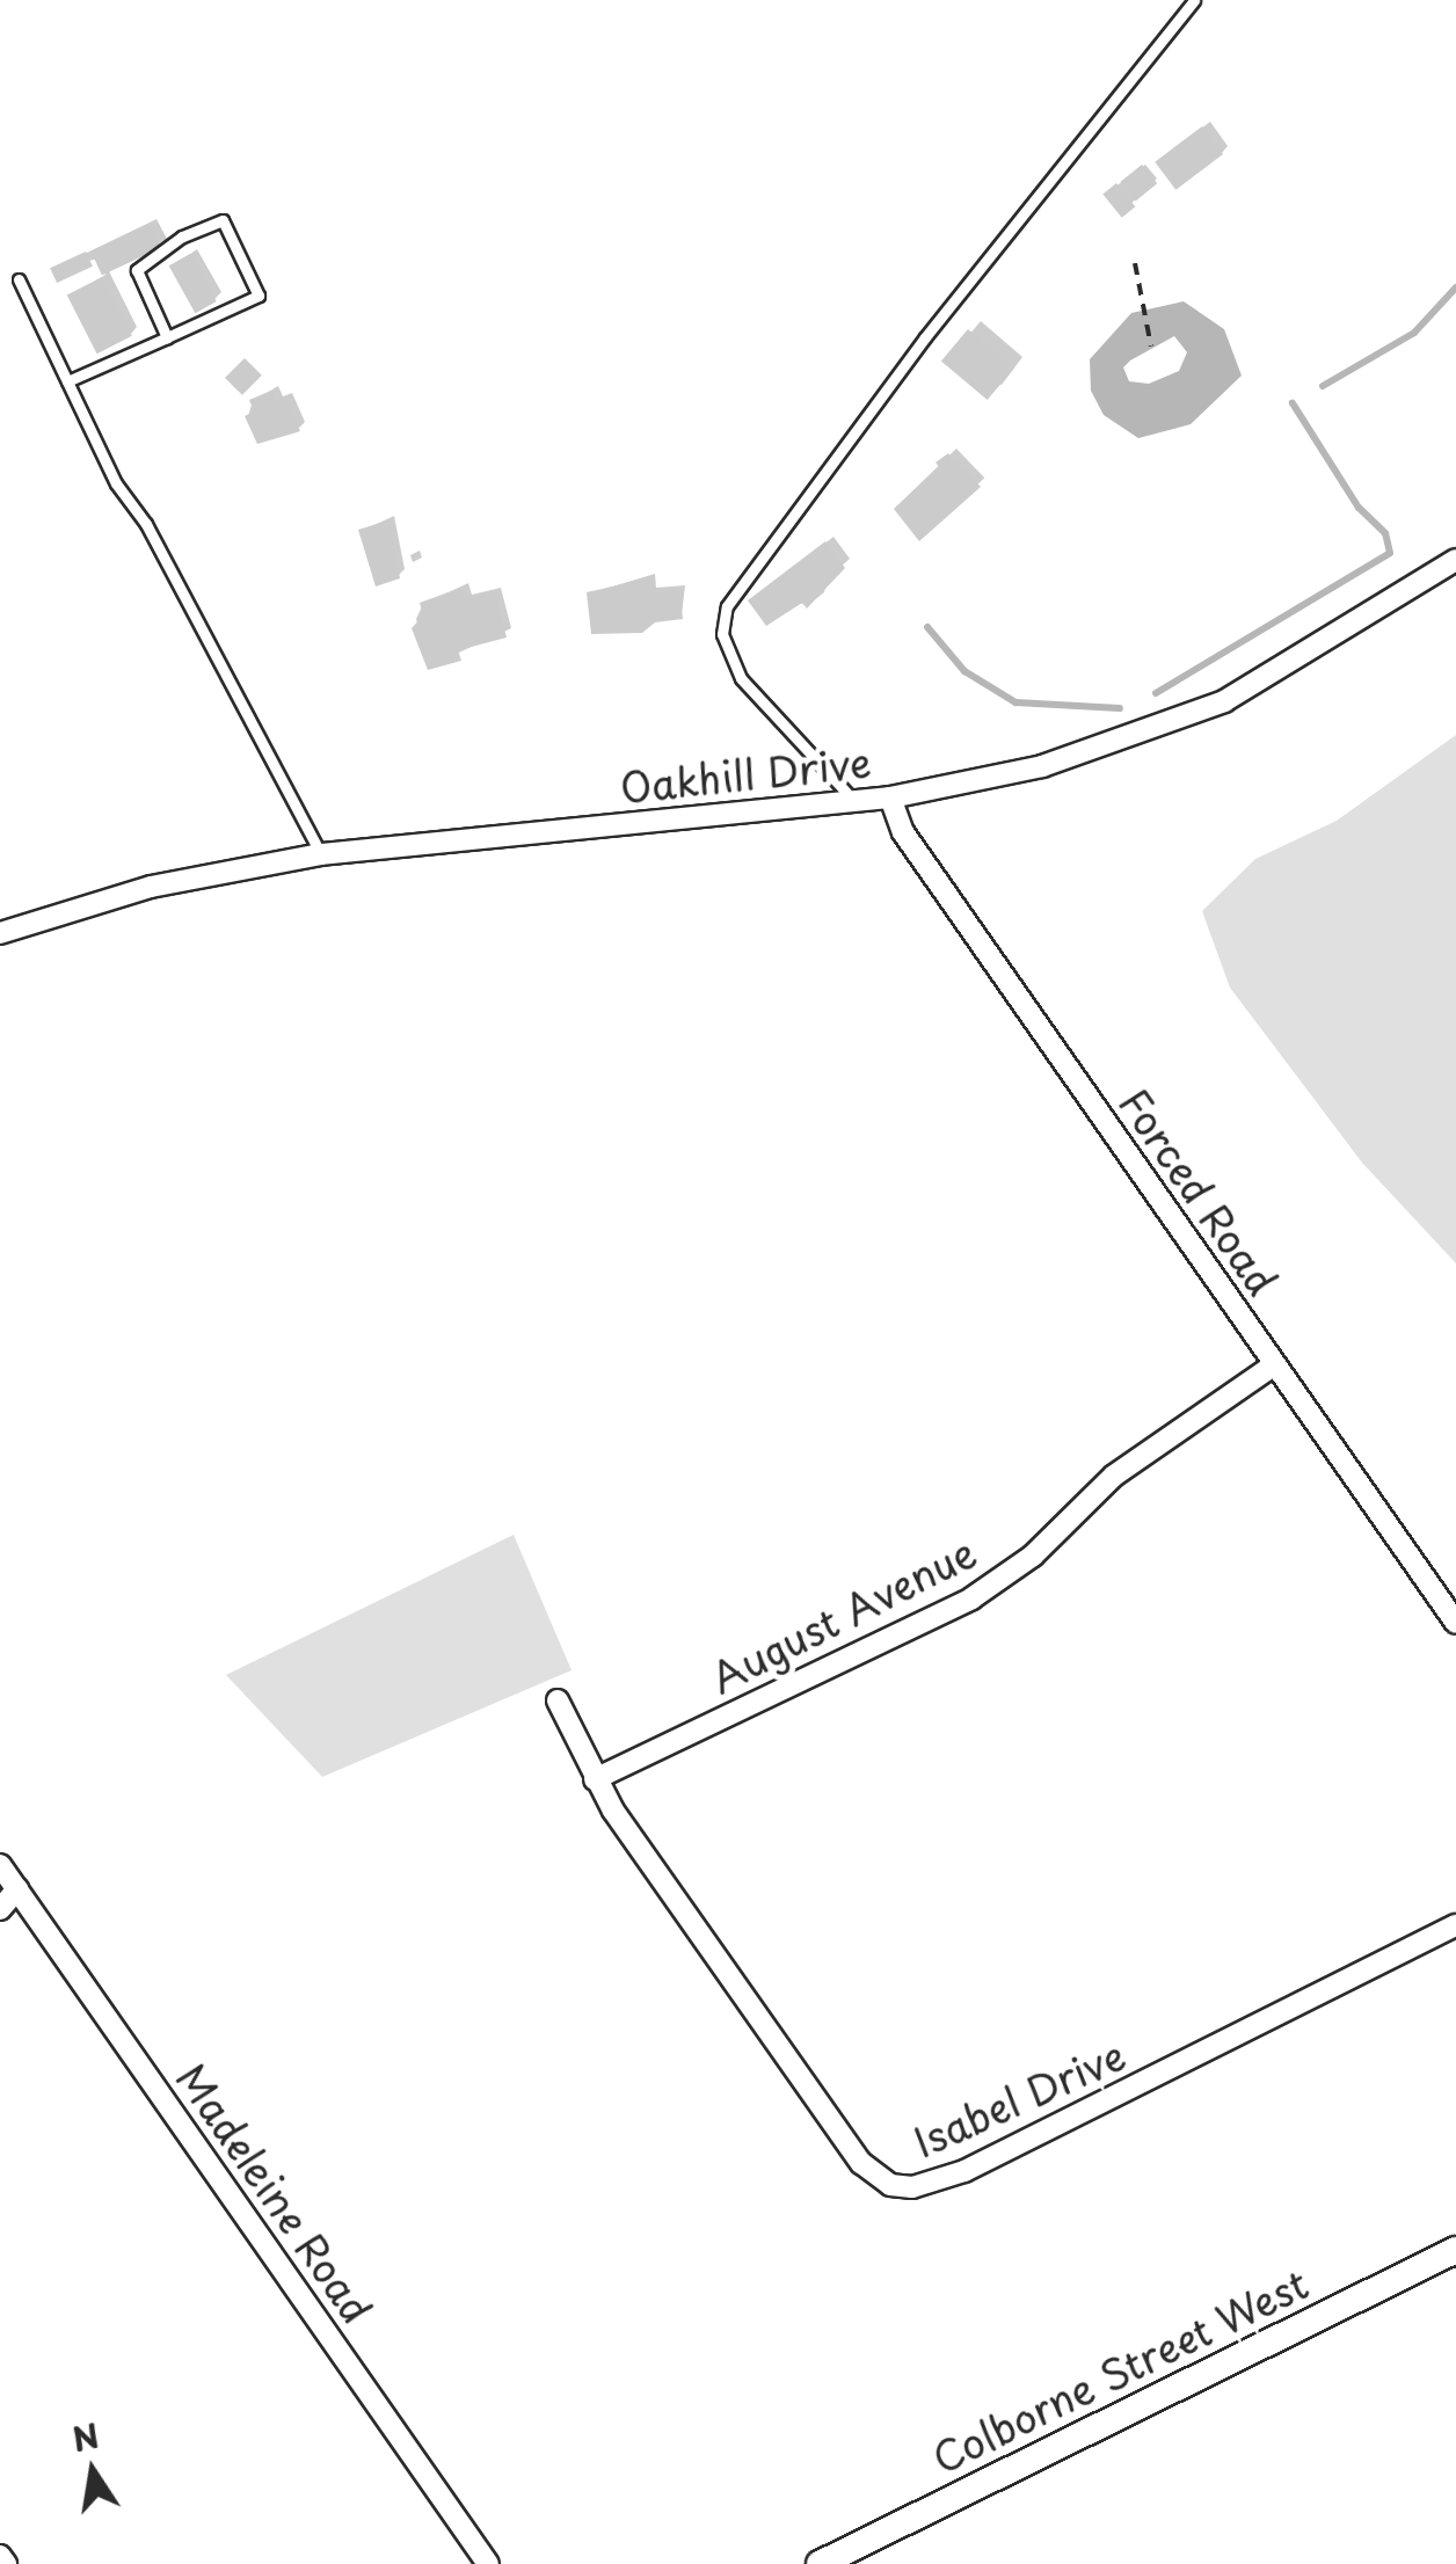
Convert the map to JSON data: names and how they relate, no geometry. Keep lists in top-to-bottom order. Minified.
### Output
{"streets":{"main road":["Colborne Street West"],"street":["Oakhill Drive","Forced Road","August Avenue","Isabel Drive","Madeleine Road"]},"crossings":[["Oakhill Drive","Forced Road"],["Forced Road","August Avenue"],["August Avenue","Isabel Drive"]],"north":"top"}
